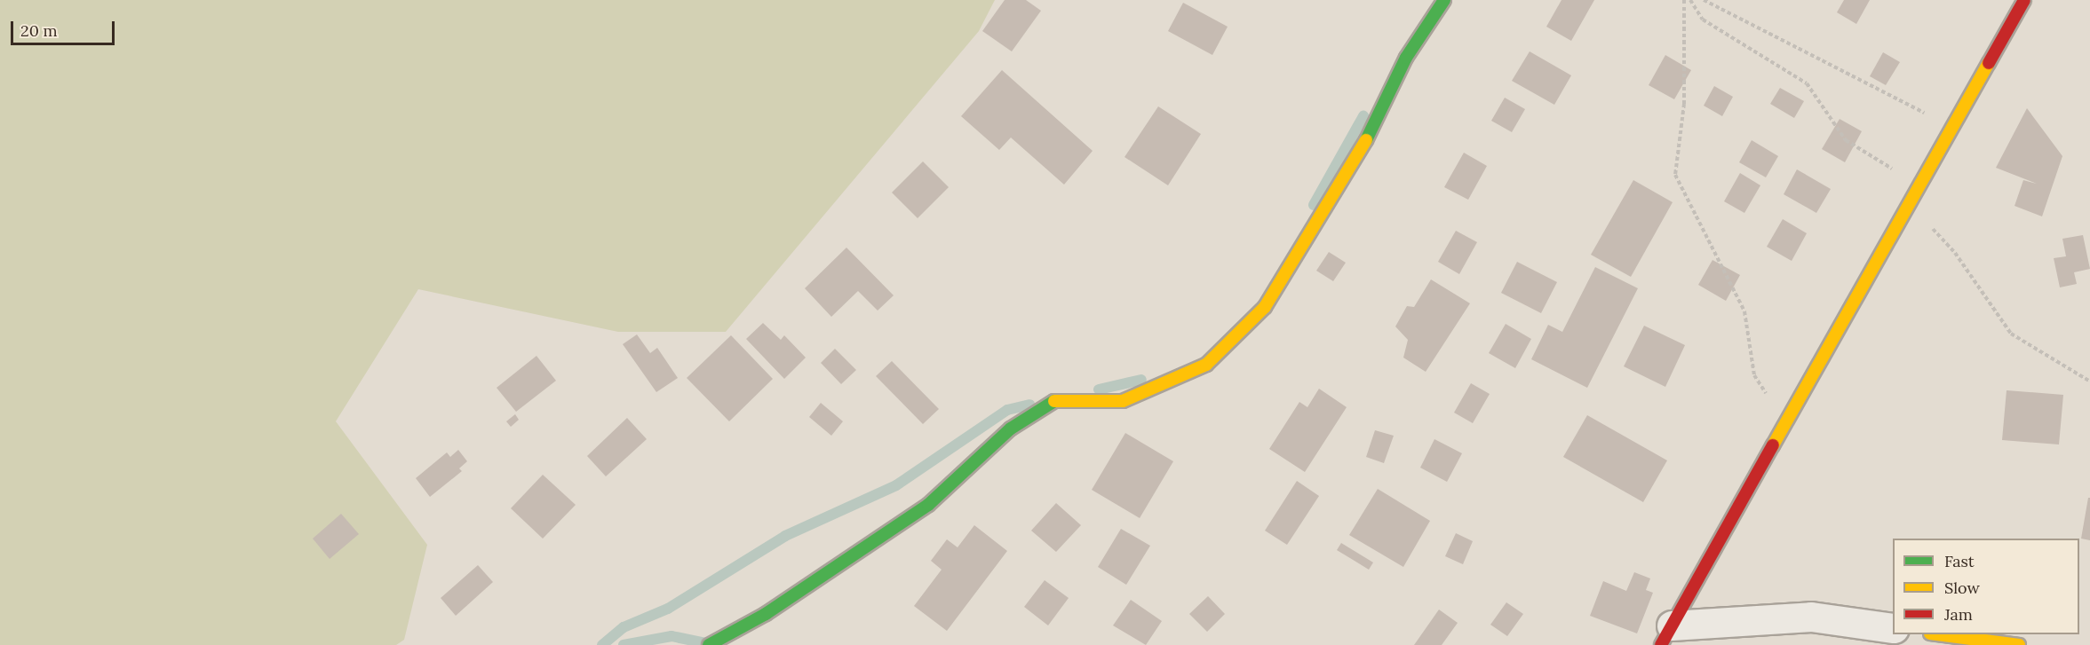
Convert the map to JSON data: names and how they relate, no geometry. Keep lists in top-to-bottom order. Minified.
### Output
{"legend":["Fast","Slow","Jam"],"scale_bar":"20 m"}
